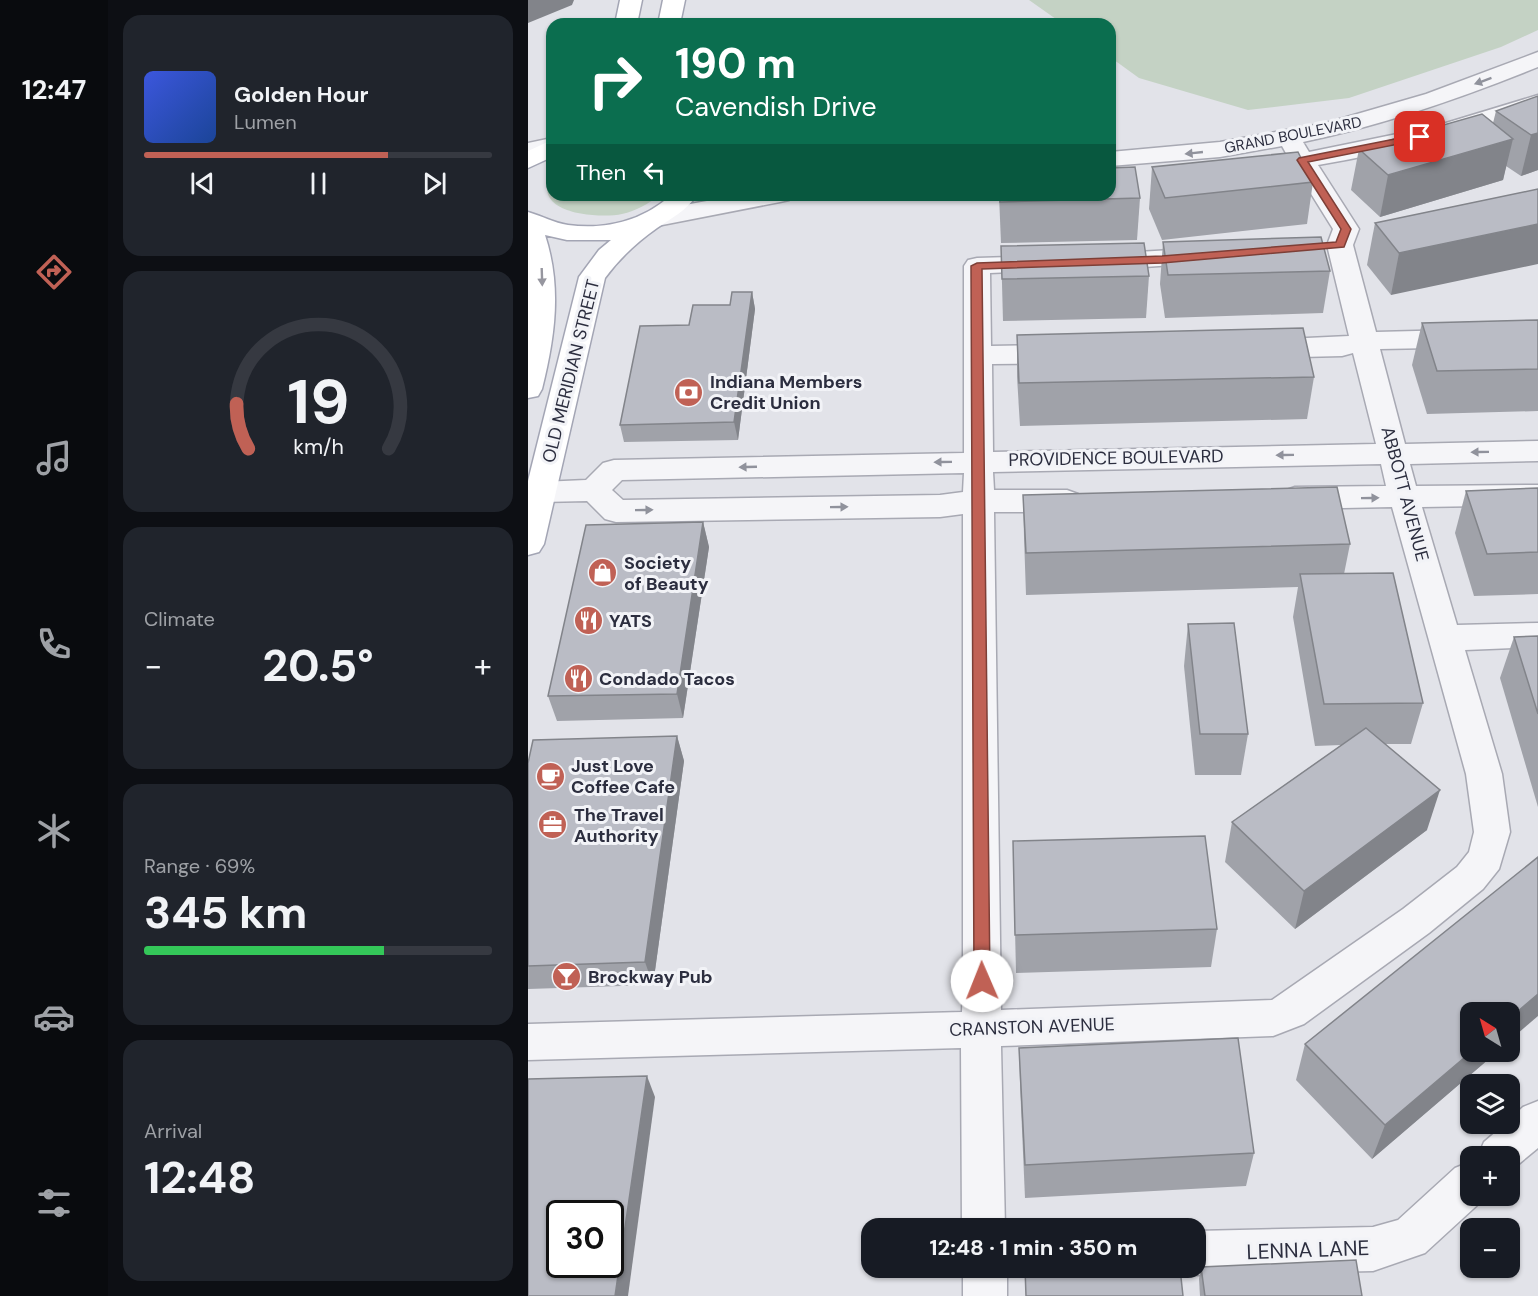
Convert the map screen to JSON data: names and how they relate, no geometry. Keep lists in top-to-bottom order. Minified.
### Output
{"streets":{"main road":["OLD MERIDIAN STREET"],"street":["GRAND BOULEVARD","PROVIDENCE BOULEVARD","ABBOTT AVENUE","CRANSTON AVENUE","LENNA LANE"]},"crossings":[["GRAND BOULEVARD","ABBOTT AVENUE"],["PROVIDENCE BOULEVARD","ABBOTT AVENUE"],["ABBOTT AVENUE","CRANSTON AVENUE"]],"places":{"bank":["Indiana Members Credit Union"],"shop":["Society of Beauty"],"restaurant":["YATS","Condado Tacos"],"cafe":["Just Love Coffee Cafe"],"office":["The Travel Authority"],"bar":["Brockway Pub"]},"north":"top left","page":{"tabs":"12:47","turn":["190 m","Cavendish Drive"],"song":["Golden Hour","Lumen"],"then":"Then","tile":["Climate",["Range · 69%","345 km"],["Arrival","12:48"]],"heat":["−","20.5°","+"],"map_buttons":["+","−"],"limit":"30","trip":"12:48 · 1 min · 350 m","gauge":["19","km/h"]}}
